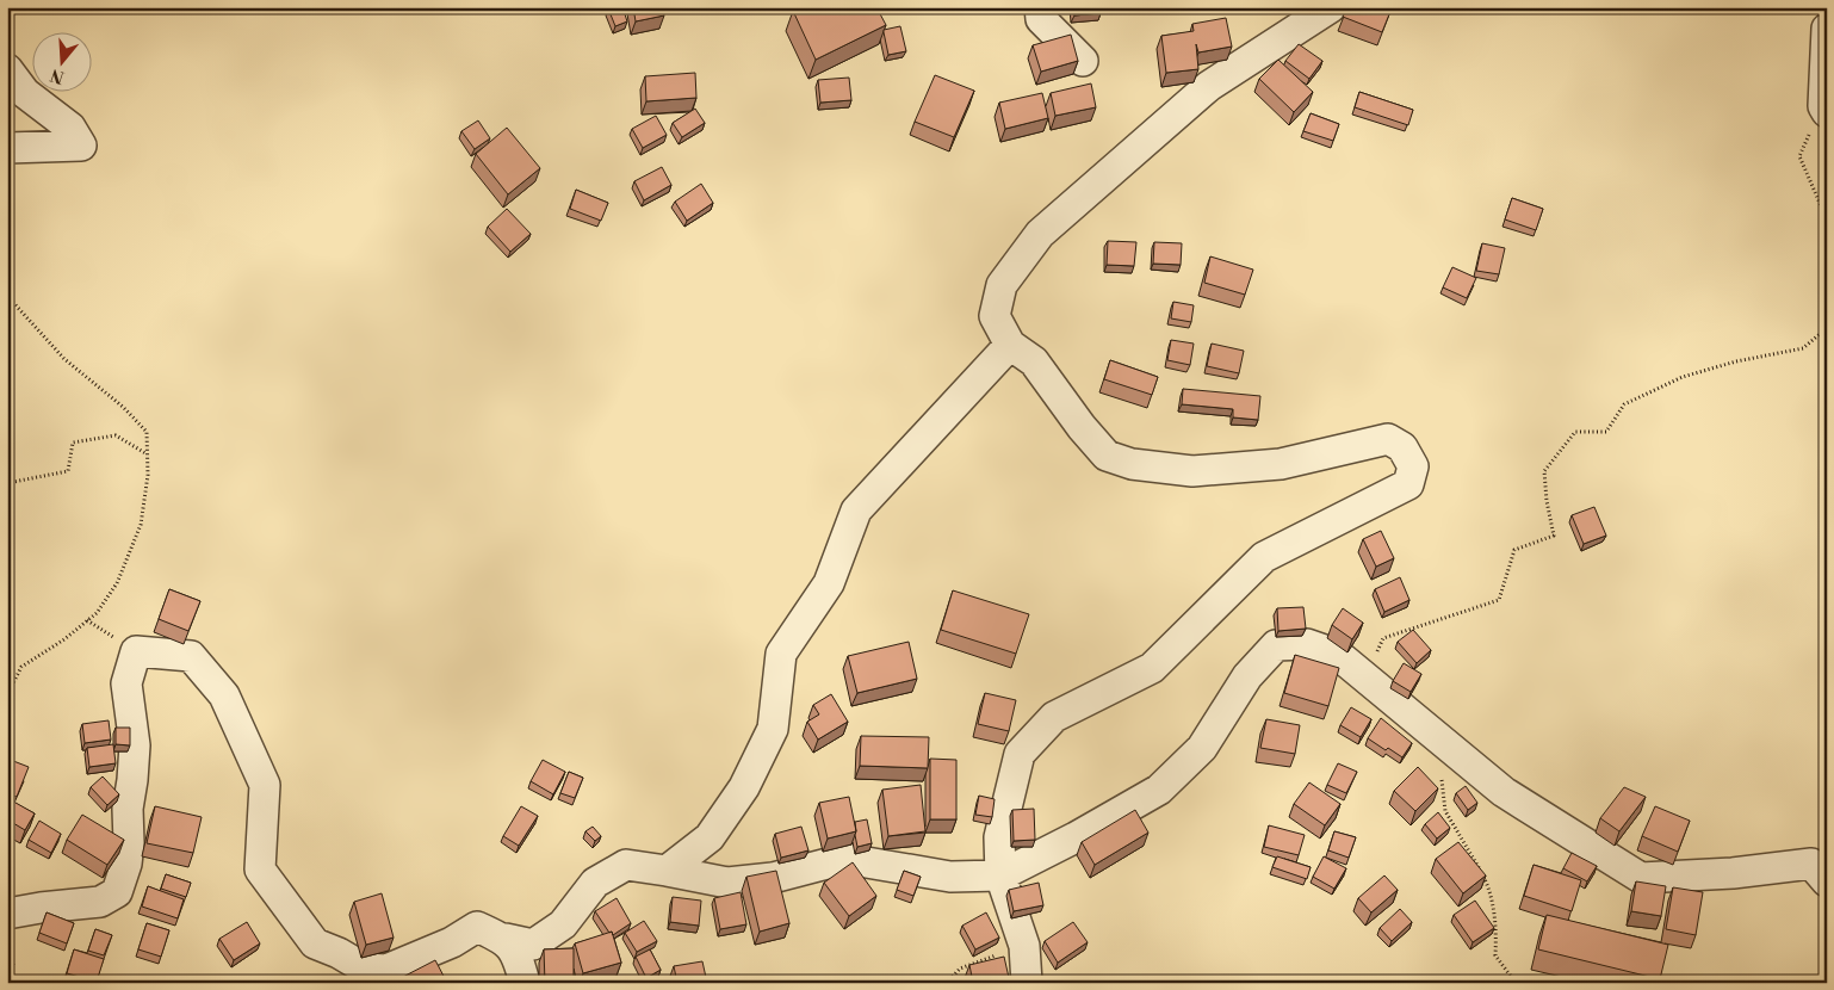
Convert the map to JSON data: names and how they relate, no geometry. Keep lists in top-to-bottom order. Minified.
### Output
{"north":"bottom"}
